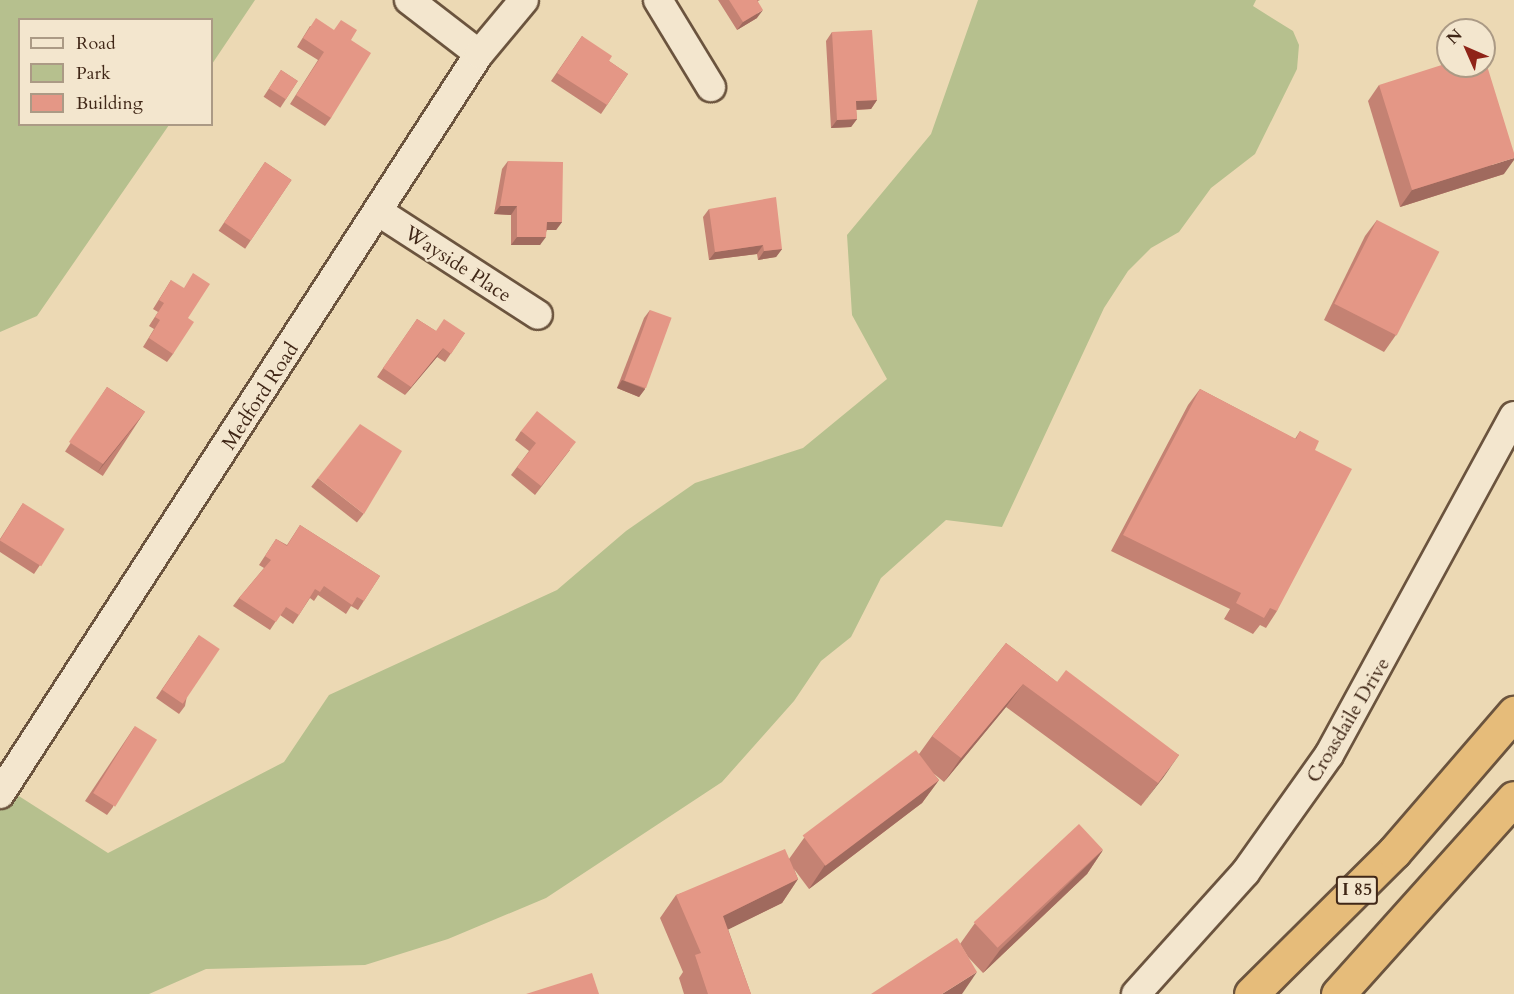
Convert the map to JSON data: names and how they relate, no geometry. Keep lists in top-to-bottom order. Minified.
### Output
{"streets":{"highway":["I 85"],"street":["Wayside Place","Medford Road","Croasdaile Drive"]},"crossings":[["Wayside Place","Medford Road"]],"legend":["Road","Park","Building"],"north":"top left"}
